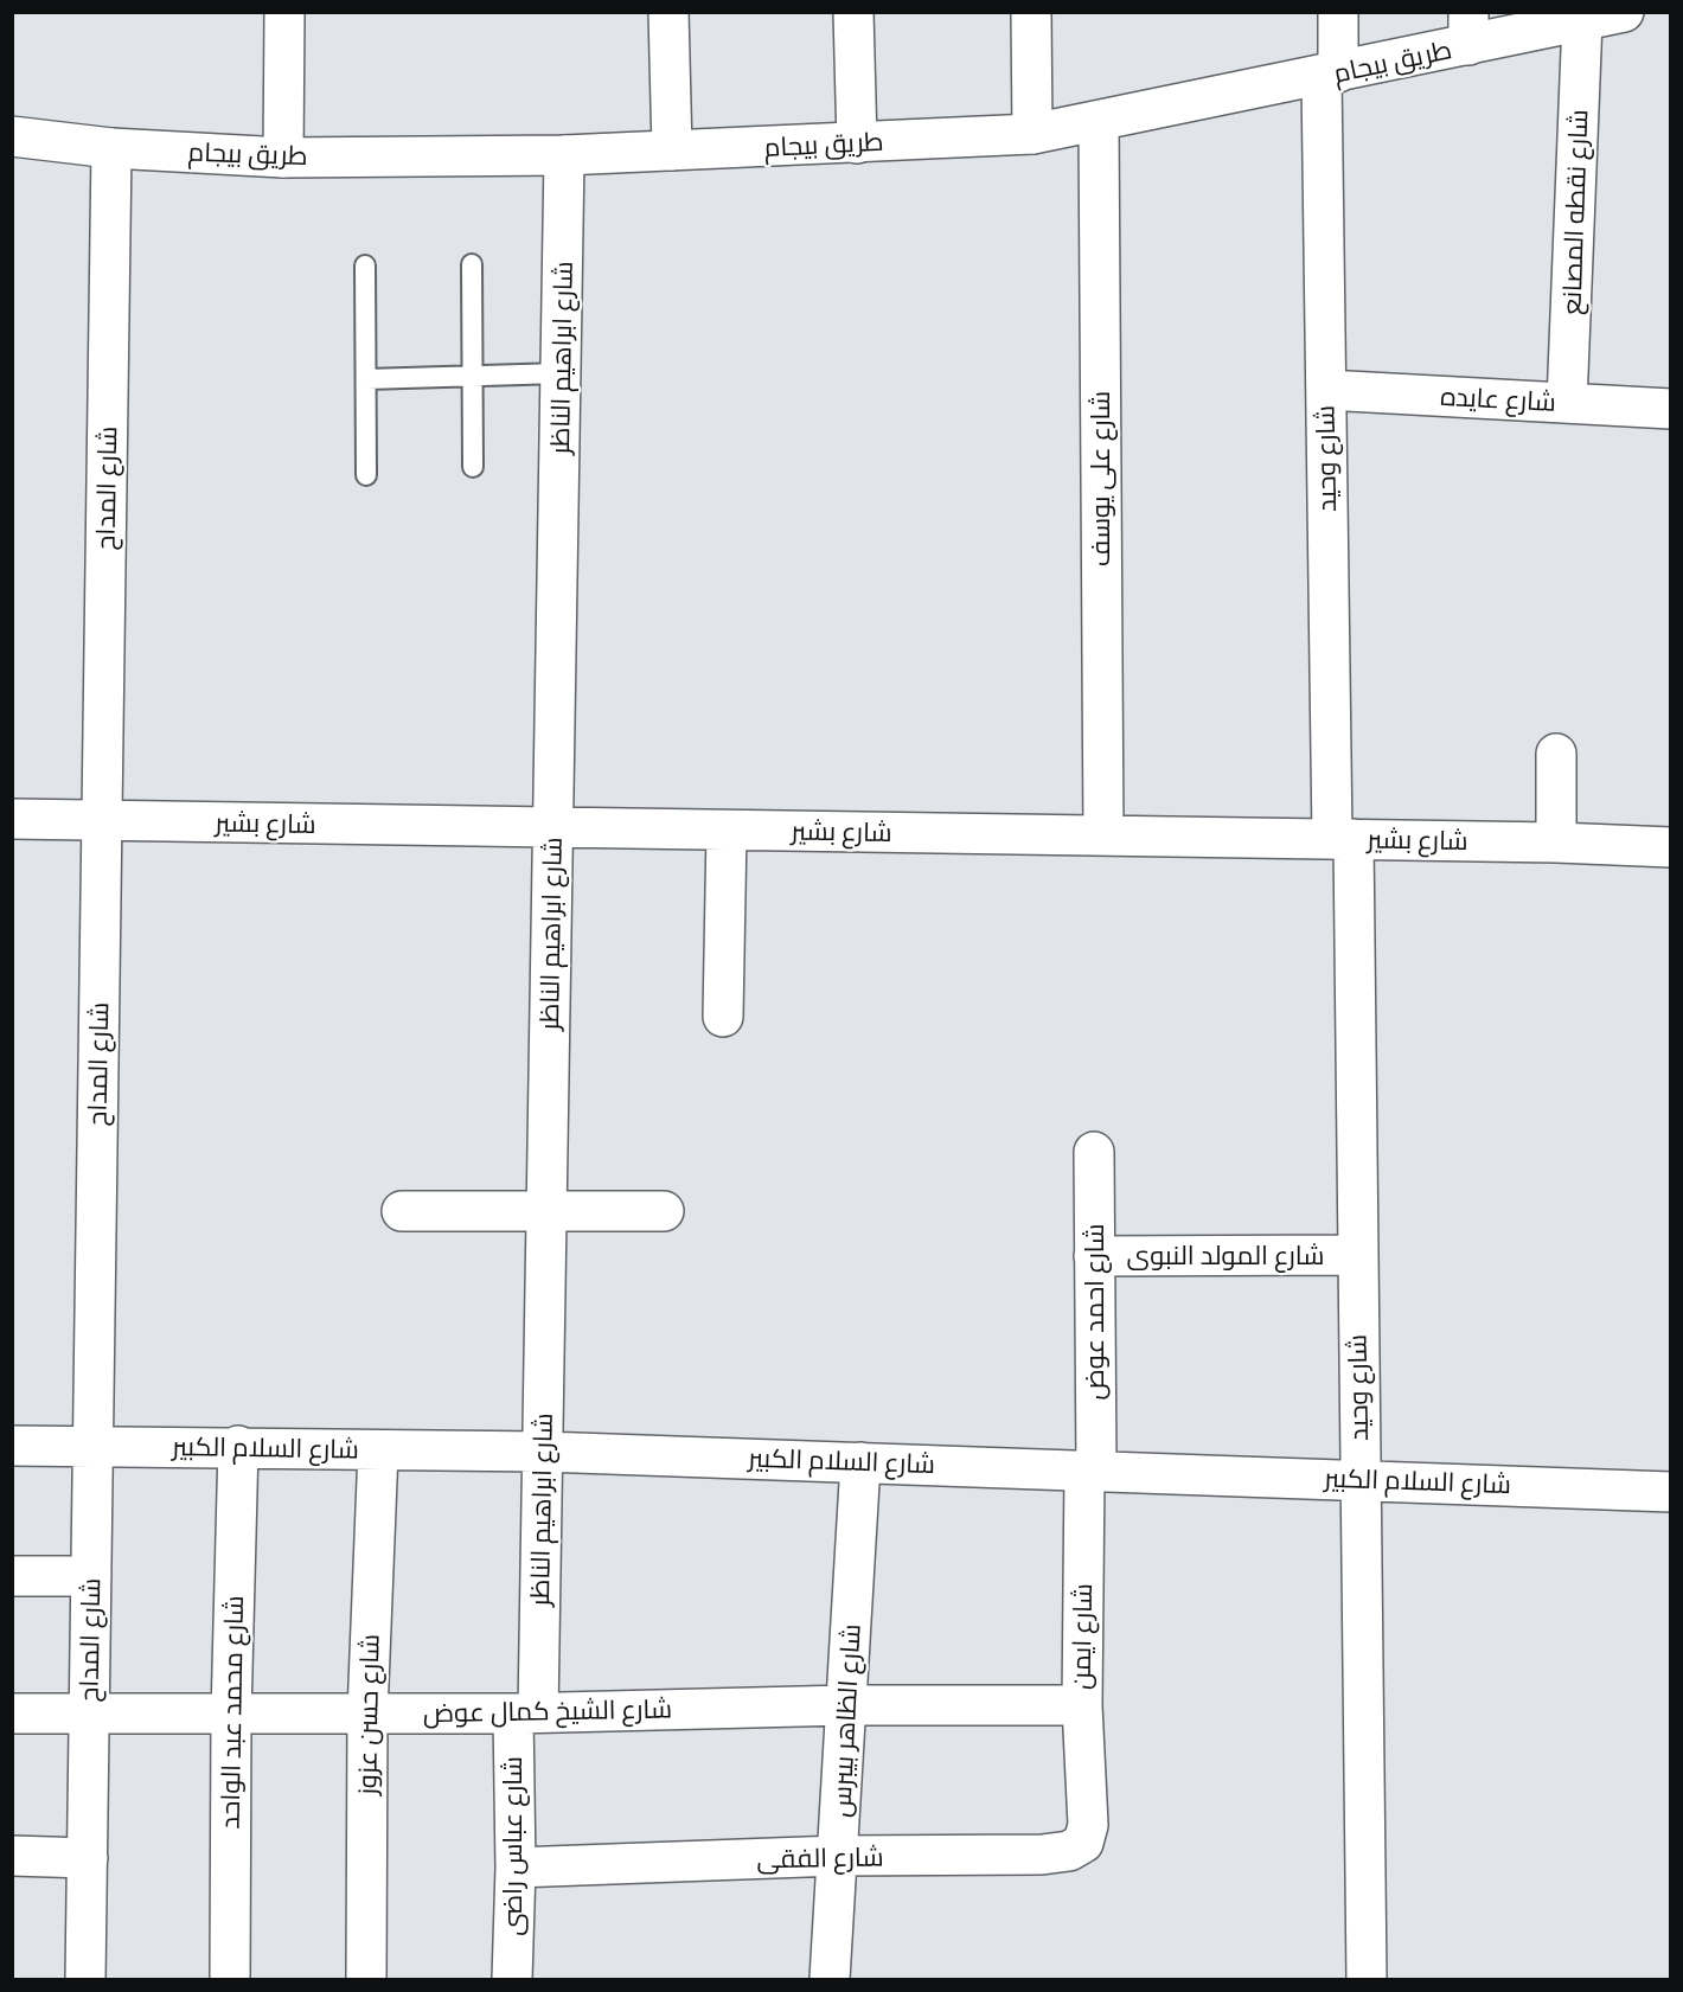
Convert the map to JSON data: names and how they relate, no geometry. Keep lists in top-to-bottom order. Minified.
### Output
{"streets":{"street":["طريق بيجام","شارع نقطه المصانع","شارع ابراهيم الناظر","شارع عايده","شارع وحيد","شارع على يوسف","شارع المداح","شارع بشير","شارع المولد النبوى","شارع احمد عوض","شارع السلام الكبير","شارع ايمن","شارع الشيخ كمال عوض","شارع محمد عبد الواحد","شارع حسن عزوز","شارع الظاهر بيبرس","شارع عباس راضى","شارع الفقى"]},"crossings":[["طريق بيجام","شارع نقطه المصانع"],["طريق بيجام","شارع ابراهيم الناظر"],["طريق بيجام","شارع وحيد"],["طريق بيجام","شارع على يوسف"],["طريق بيجام","شارع المداح"],["شارع نقطه المصانع","شارع عايده"],["شارع ابراهيم الناظر","شارع بشير"],["شارع ابراهيم الناظر","شارع السلام الكبير"],["شارع ابراهيم الناظر","شارع الشيخ كمال عوض"],["شارع ابراهيم الناظر","شارع عباس راضى"],["شارع عايده","شارع وحيد"],["شارع وحيد","شارع بشير"],["شارع وحيد","شارع المولد النبوى"],["شارع وحيد","شارع السلام الكبير"],["شارع على يوسف","شارع بشير"],["شارع المداح","شارع بشير"],["شارع المداح","شارع السلام الكبير"],["شارع المداح","شارع الشيخ كمال عوض"],["شارع المولد النبوى","شارع احمد عوض"],["شارع احمد عوض","شارع السلام الكبير"],["شارع احمد عوض","شارع ايمن"],["شارع السلام الكبير","شارع ايمن"],["شارع السلام الكبير","شارع محمد عبد الواحد"],["شارع السلام الكبير","شارع حسن عزوز"],["شارع السلام الكبير","شارع الظاهر بيبرس"],["شارع ايمن","شارع الشيخ كمال عوض"],["شارع ايمن","شارع الفقى"],["شارع الشيخ كمال عوض","شارع محمد عبد الواحد"],["شارع الشيخ كمال عوض","شارع حسن عزوز"],["شارع الشيخ كمال عوض","شارع الظاهر بيبرس"],["شارع الشيخ كمال عوض","شارع عباس راضى"],["شارع الظاهر بيبرس","شارع الفقى"],["شارع عباس راضى","شارع الفقى"]]}
